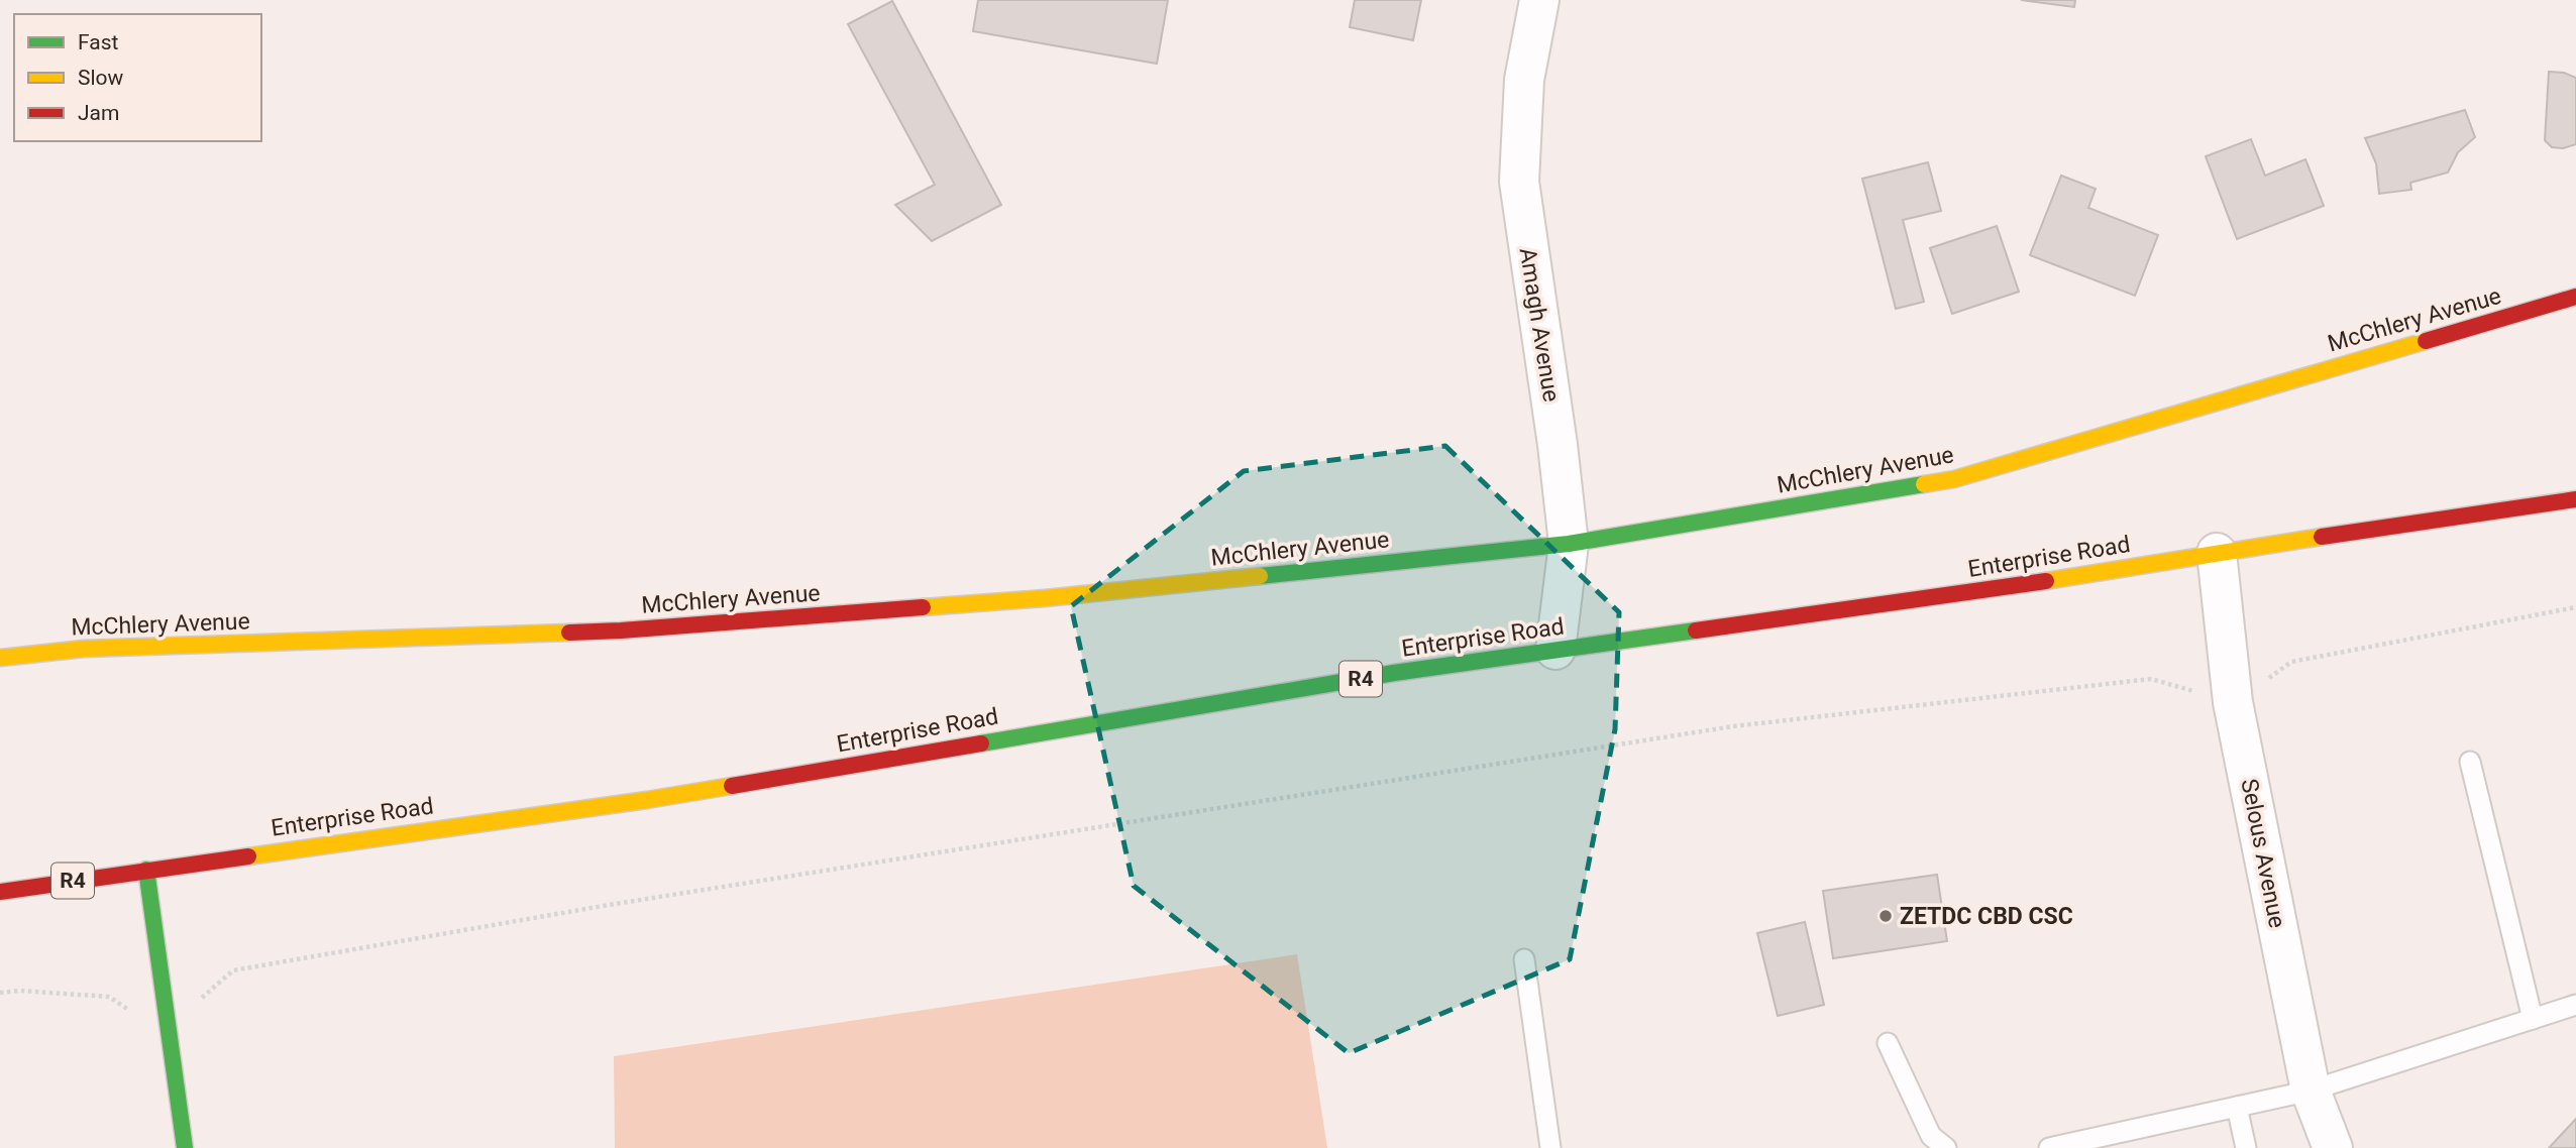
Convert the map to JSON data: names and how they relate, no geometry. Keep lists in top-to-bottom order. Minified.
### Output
{"streets":{"main road":["McChlery Avenue","Enterprise Road","R4"],"street":["Amagh Avenue","Selous Avenue"]},"crossings":[["McChlery Avenue","Amagh Avenue"],["Amagh Avenue","Enterprise Road"],["Enterprise Road","R4"],["Enterprise Road","Selous Avenue"]],"places":["ZETDC CBD CSC"],"legend":["Fast","Slow","Jam"]}
